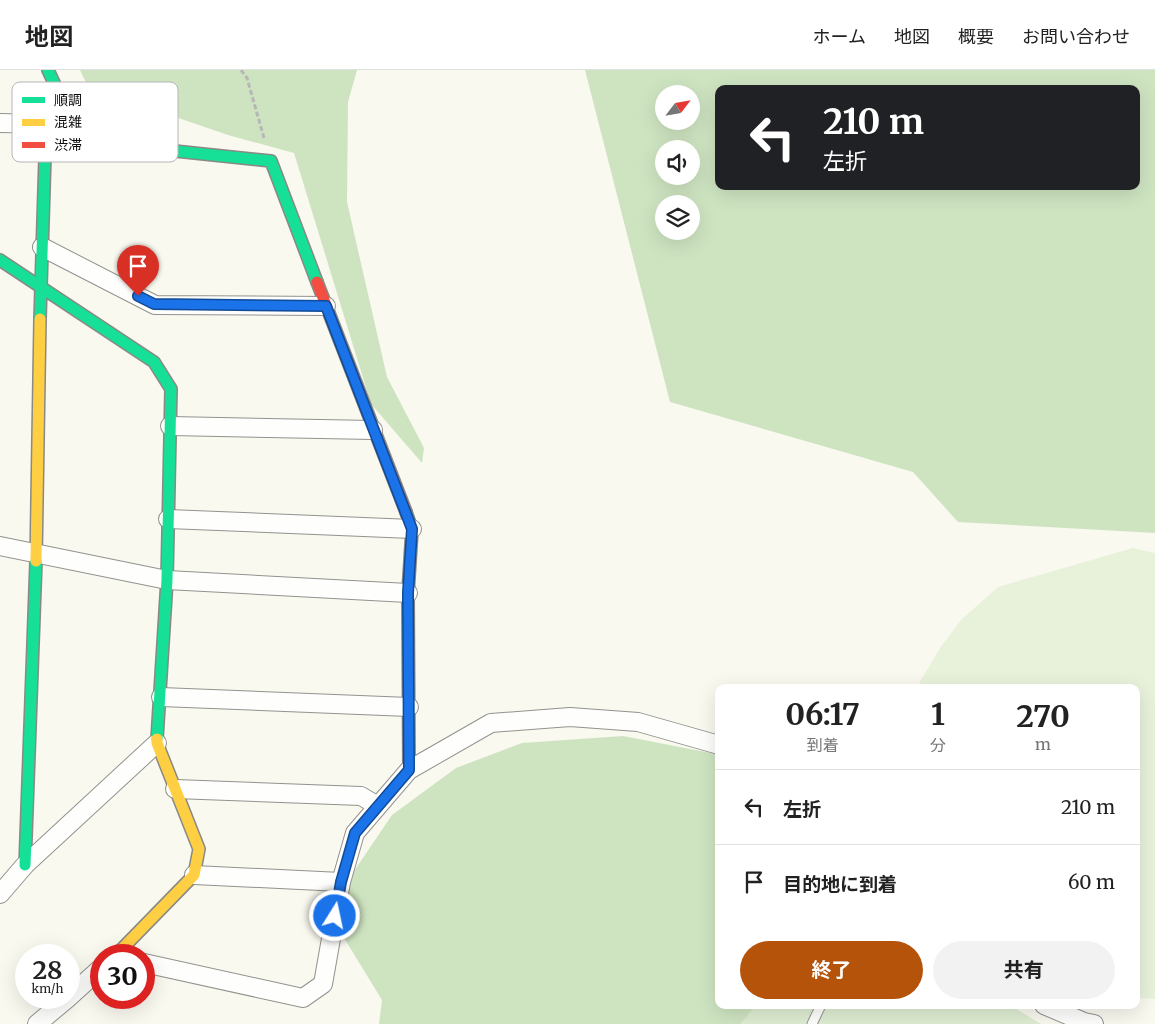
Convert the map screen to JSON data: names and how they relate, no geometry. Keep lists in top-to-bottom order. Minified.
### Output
{"legend":["順調","混雑","渋滞"],"north":"top right","page":{"header":"地図","nav":["ホーム","地図","概要","お問い合わせ"],"turn":["210 m","左折"],"eta":["06:17","到着","1","分","270","m"],"list":[{"name":"左折","value":"210 m"},{"name":"目的地に到着","value":"60 m"}],"buttons":["終了","共有"],"speed":"28 km/h","limit":"30"}}
